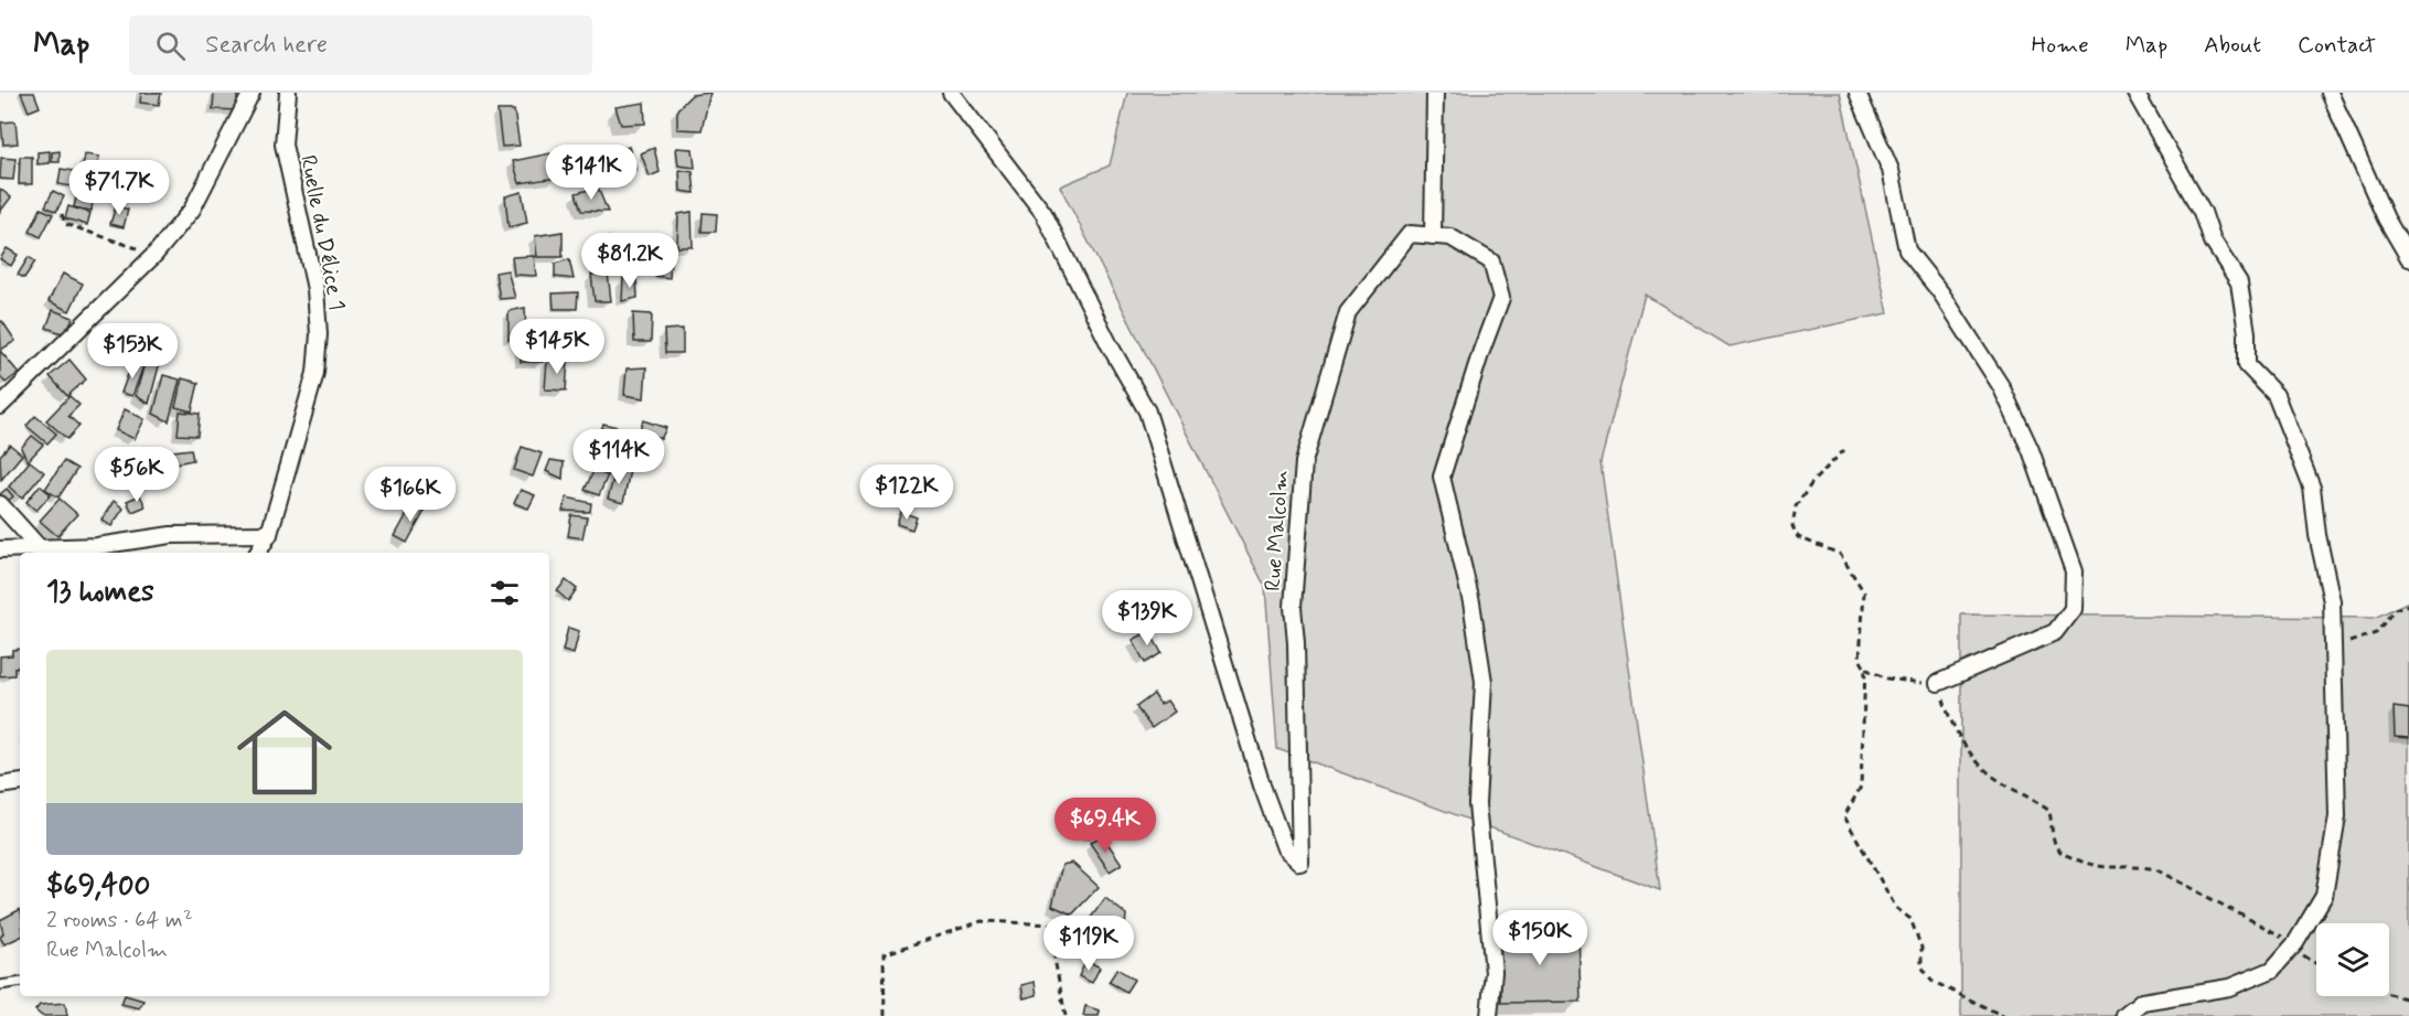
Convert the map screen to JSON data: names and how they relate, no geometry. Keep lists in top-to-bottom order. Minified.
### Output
{"streets":{"street":["Ruelle du Délice 1","Rue Malcolm"]},"page":{"header":"Map","search":"Search here","nav":["Home","Map","About","Contact"],"price":["$141K","$71.7K","$81.2K","$145K","$153K","$114K","$56K","$122K","$166K","$139K","$69.4K","$150K","$119K"],"heading":"13 homes","list":[{"name":"$69,400","note":"2 rooms · 64 m² · Rue Malcolm"}]}}
